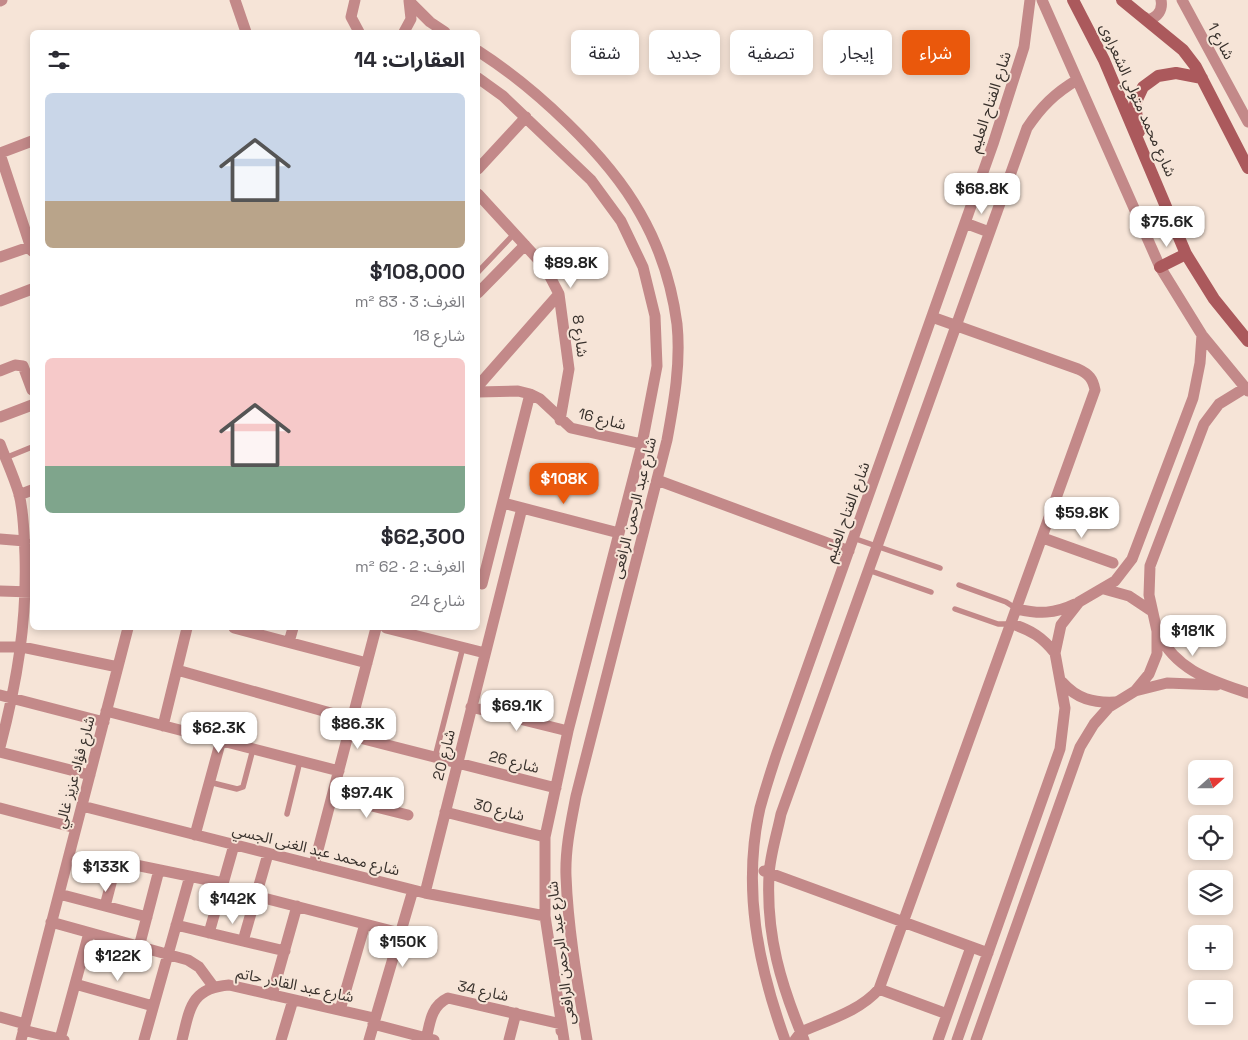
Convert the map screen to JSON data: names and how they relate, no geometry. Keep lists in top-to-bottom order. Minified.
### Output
{"streets":{"street":["شارع 1","شارع محمد متولي الشعراوى","شارع الفتاح العليم","شارع 8","شارع 16","شارع عبد الرحمن الرافعى","شارع 20","شارع 26","شارع فؤاد عزيز غالي","شارع 30","شارع محمد عبد الغنى الجسي","شارع عبد القادر حاتم","شارع 34"]},"crossings":[["شارع 8","شارع 16"],["شارع 16","شارع عبد الرحمن الرافعى"],["شارع عبد الرحمن الرافعى","شارع 26"],["شارع عبد الرحمن الرافعى","شارع 30"],["شارع عبد الرحمن الرافعى","شارع محمد عبد الغنى الجسي"],["شارع عبد الرحمن الرافعى","شارع 34"],["شارع 20","شارع 26"],["شارع 20","شارع 30"],["شارع 20","شارع محمد عبد الغنى الجسي"],["شارع فؤاد عزيز غالي","شارع محمد عبد الغنى الجسي"],["شارع عبد القادر حاتم","شارع 34"]],"north":"right","page":{"chip":["شراء","إيجار","تصفية","جديد","شقة"],"heading":"العقارات: 14","list":[{"name":"$108,000","note":"الغرف: 3 · 83 m² · شارع 18"},{"name":"$62,300","note":"الغرف: 2 · 62 m² · شارع 24"}],"price":["$68.8K","$75.6K","$89.8K","$108K","$59.8K","$181K","$69.1K","$86.3K","$62.3K","$97.4K","$133K","$142K","$150K","$122K"],"map_buttons":["+","−"]}}
